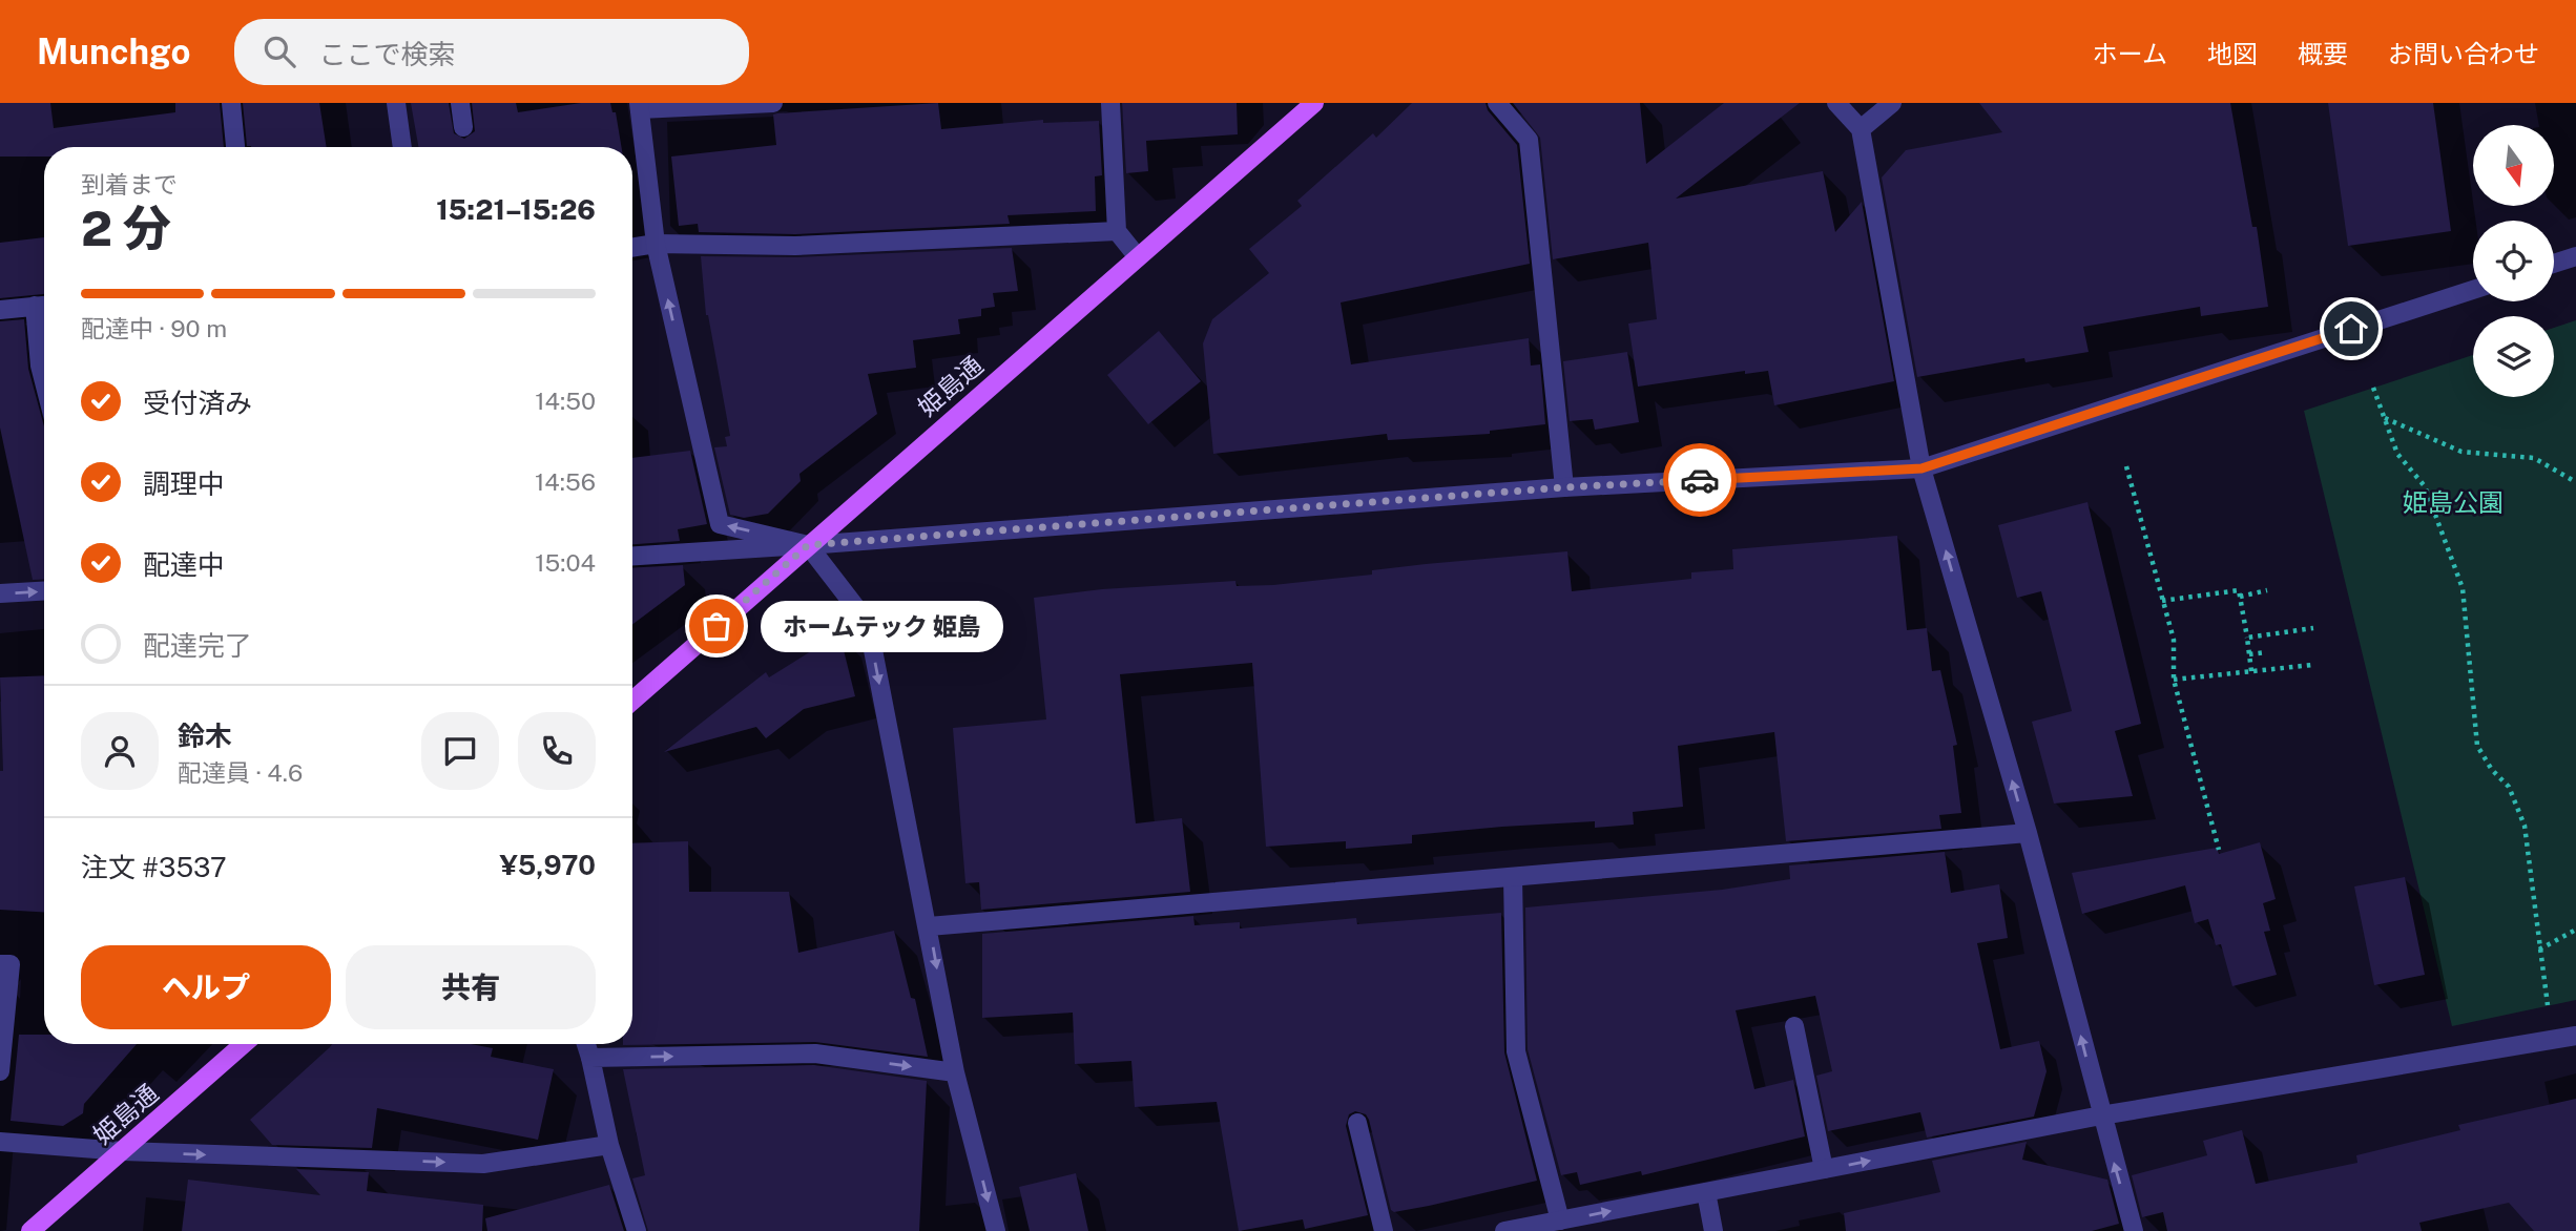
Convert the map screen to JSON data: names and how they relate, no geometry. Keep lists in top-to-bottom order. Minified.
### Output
{"streets":{"main road":["姫島通"]},"parks":["姫島公園"],"places":["ホームテック 姫島"],"north":"bottom","page":{"header":"Munchgo","search":"ここで検索","nav":["ホーム","地図","概要","お問い合わせ"],"heading":["2 分","到着まで","15:21–15:26"],"panel":["鈴木","配達員 · 4.6","注文 #3537","¥5,970"],"bar":"配達中 · 90 m","list":[["受付済み","14:50"],["調理中","14:56"],["配達中","15:04"],"配達完了"],"bubble":"ホームテック 姫島","buttons":["ヘルプ","共有"]}}
